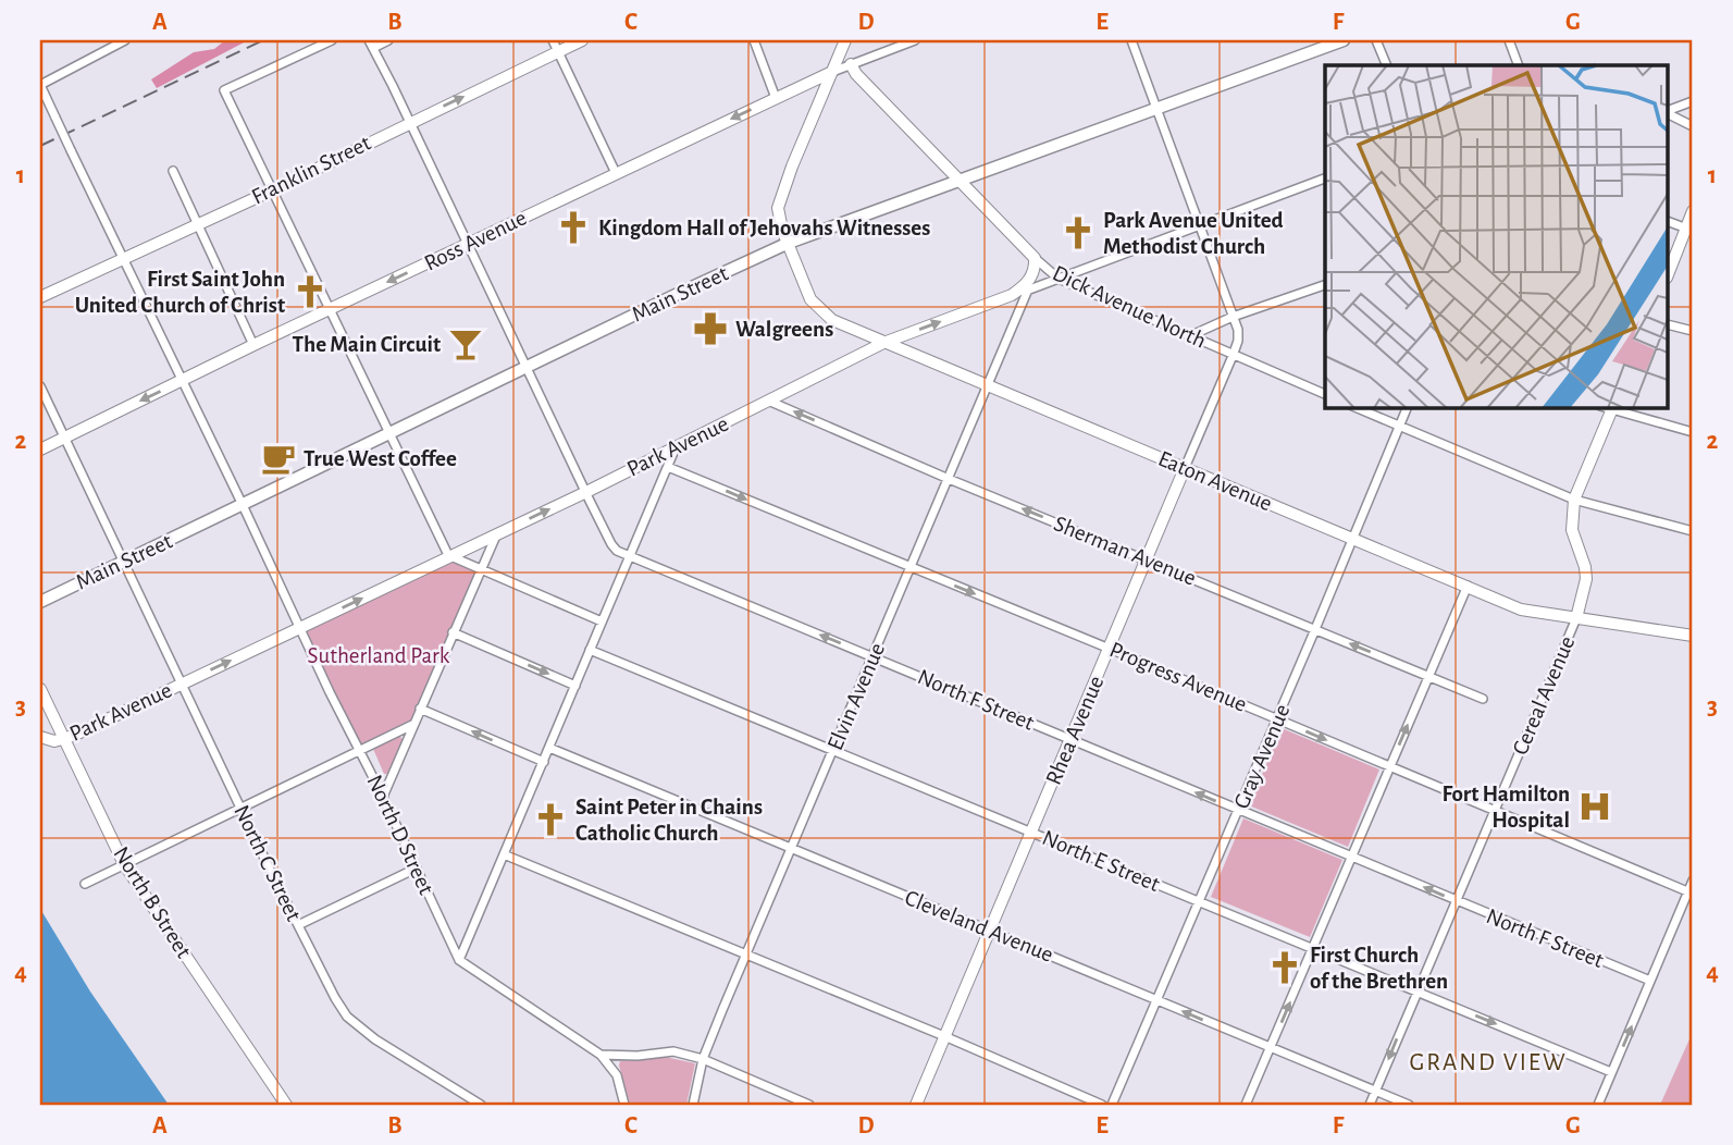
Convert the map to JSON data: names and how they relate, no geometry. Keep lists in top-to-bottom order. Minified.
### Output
{"streets":{"main road":["Franklin Street","Ross Avenue","Main Street","Dick Avenue North","Park Avenue","Eaton Avenue","Cereal Avenue","Rhea Avenue","North B Street"],"street":["Sherman Avenue","Progress Avenue","Elvin Avenue","North F Street","Gray Avenue","North D Street","North E Street","North C Street","Cleveland Avenue"]},"crossings":[["Franklin Street","North F Street"],["Franklin Street","North D Street"],["Ross Avenue","Dick Avenue North"],["Ross Avenue","Eaton Avenue"],["Ross Avenue","North F Street"],["Ross Avenue","North D Street"],["Ross Avenue","North C Street"],["Main Street","Dick Avenue North"],["Main Street","Eaton Avenue"],["Main Street","North F Street"],["Main Street","North D Street"],["Main Street","North C Street"],["Dick Avenue North","Park Avenue"],["Dick Avenue North","Rhea Avenue"],["Park Avenue","Eaton Avenue"],["Park Avenue","Sherman Avenue"],["Park Avenue","Elvin Avenue"],["Park Avenue","North F Street"],["Park Avenue","North D Street"],["Park Avenue","North C Street"],["Park Avenue","North B Street"],["Eaton Avenue","Cereal Avenue"],["Eaton Avenue","Elvin Avenue"],["Eaton Avenue","Rhea Avenue"],["Eaton Avenue","Gray Avenue"],["Sherman Avenue","Elvin Avenue"],["Sherman Avenue","Rhea Avenue"],["Sherman Avenue","Gray Avenue"],["Progress Avenue","Cereal Avenue"],["Progress Avenue","Elvin Avenue"],["Progress Avenue","Rhea Avenue"],["Progress Avenue","Gray Avenue"],["Cereal Avenue","North F Street"],["Cereal Avenue","North E Street"],["Cereal Avenue","Cleveland Avenue"],["Elvin Avenue","North F Street"],["Elvin Avenue","North E Street"],["Elvin Avenue","Cleveland Avenue"],["North F Street","Rhea Avenue"],["North F Street","Gray Avenue"],["Rhea Avenue","North E Street"],["Rhea Avenue","Cleveland Avenue"],["Gray Avenue","North E Street"],["Gray Avenue","Cleveland Avenue"]],"one_way":["Ross Avenue","Park Avenue","Sherman Avenue","Progress Avenue"],"districts":["GRAND VIEW"],"parks":["Sutherland Park"],"places":{"church":["Kingdom Hall of Jehovahs Witnesses","Park Avenue United Methodist Church","First Saint John United Church of Christ","Saint Peter in Chains Catholic Church","First Church of the Brethren"],"pharmacy":["Walgreens"],"bar":["The Main Circuit"],"cafe":["True West Coffee"],"hospital":["Fort Hamilton Hospital"]},"grid":{"columns":["A","B","C","D","E","F","G"],"rows":["1","2","3","4"]}}
